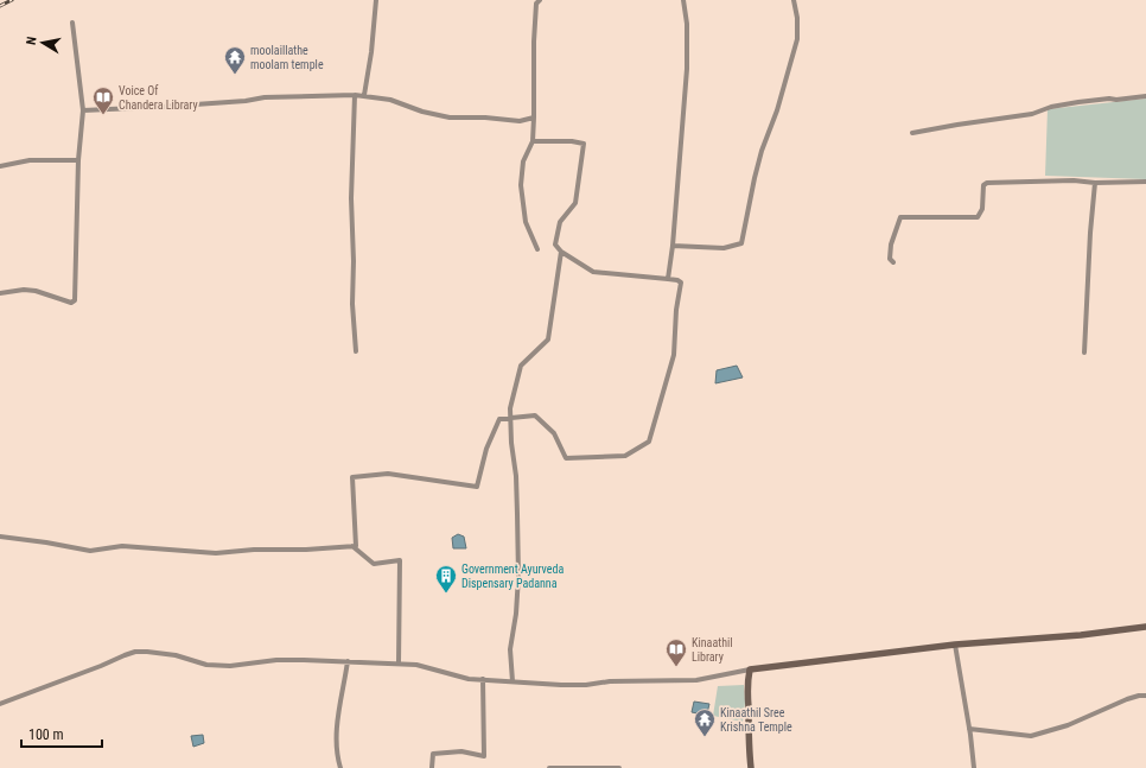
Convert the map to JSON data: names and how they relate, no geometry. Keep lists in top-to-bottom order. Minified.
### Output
{"places":{"temple":["moolaillathe moolam temple","Kinaathil Sree Krishna Temple"],"library":["Voice Of Chandera Library","Kinaathil Library"],"building":["Government Ayurveda Dispensary Padanna"]},"scale_bar":"100 m","north":"left"}
